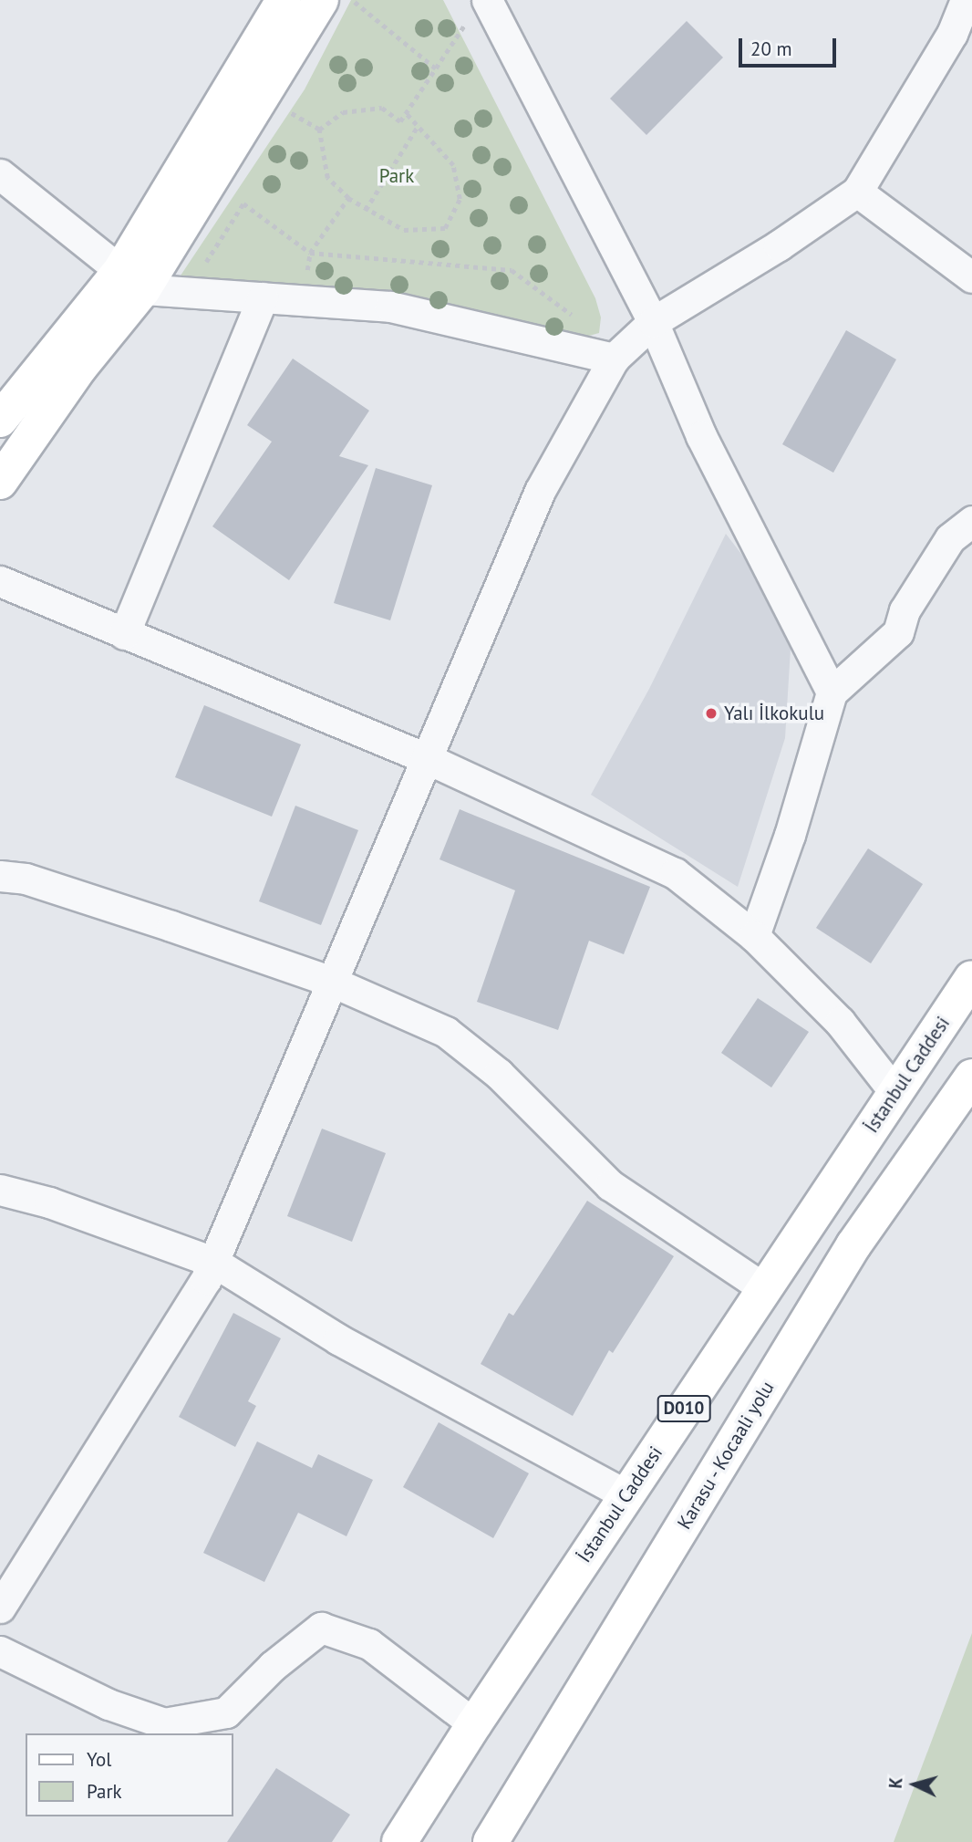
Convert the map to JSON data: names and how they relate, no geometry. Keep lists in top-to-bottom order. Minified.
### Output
{"streets":{"main road":["İstanbul Caddesi","D010","Karasu - Kocaali yolu"]},"parks":["Park"],"places":["Yalı İlkokulu"],"legend":["Yol","Park"],"scale_bar":"20 m","north":"left"}
